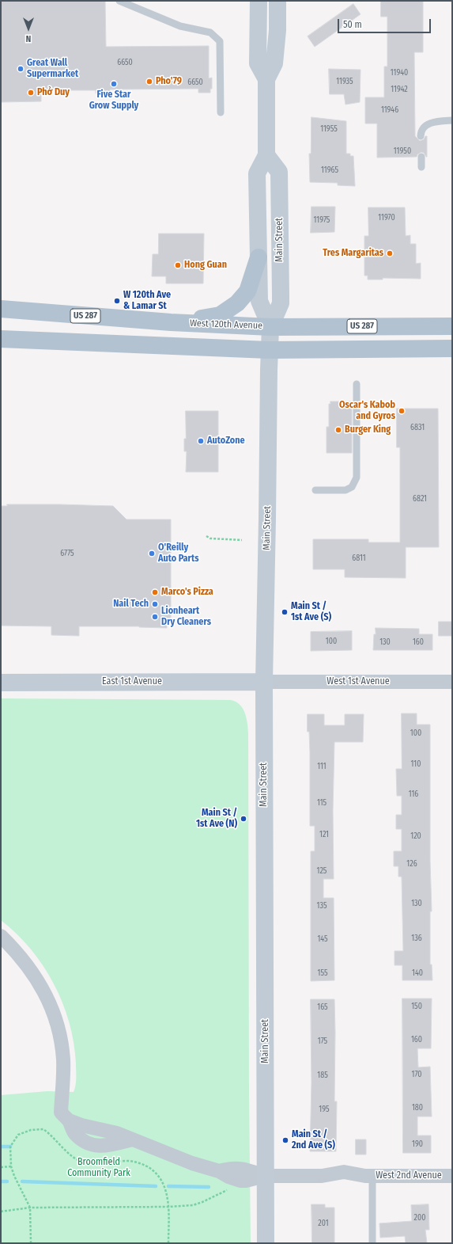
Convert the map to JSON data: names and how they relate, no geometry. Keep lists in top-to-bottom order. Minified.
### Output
{"streets":{"main road":["Main Street","US 287","West 120th Avenue","East 1st Avenue"],"street":["West 1st Avenue","West 2nd Avenue"]},"crossings":[["Main Street","West 120th Avenue"],["Main Street","East 1st Avenue"],["Main Street","West 1st Avenue"],["Main Street","West 2nd Avenue"],["East 1st Avenue","West 1st Avenue"]],"parks":["Broomfield Community Park"],"places":["Great Wall Supermarket","Pho'79","Five Star Grow Supply","Phở Duy","Tres Margaritas","Hong Guan","W 120th Ave & Lamar St","Oscar's Kabob and Gyros","Burger King","AutoZone","O'Reilly Auto Parts","Marco's Pizza","Nail Tech","Main St / 1st Ave (S)","Lionheart Dry Cleaners","Main St / 1st Ave (N)","Main St / 2nd Ave (S)"],"house_numbers":["6650","11940","11935","6650","11942","11946","11955","11950","11965","11970","11975","6831","6821","6775","6811","100","130","160","100","110","111","116","115","121","120","126","125","130","135","136","145","155","140","150","165","160","175","170","185","180","195","190","200","201"],"scale_bar":"50 m","north":"bottom"}
